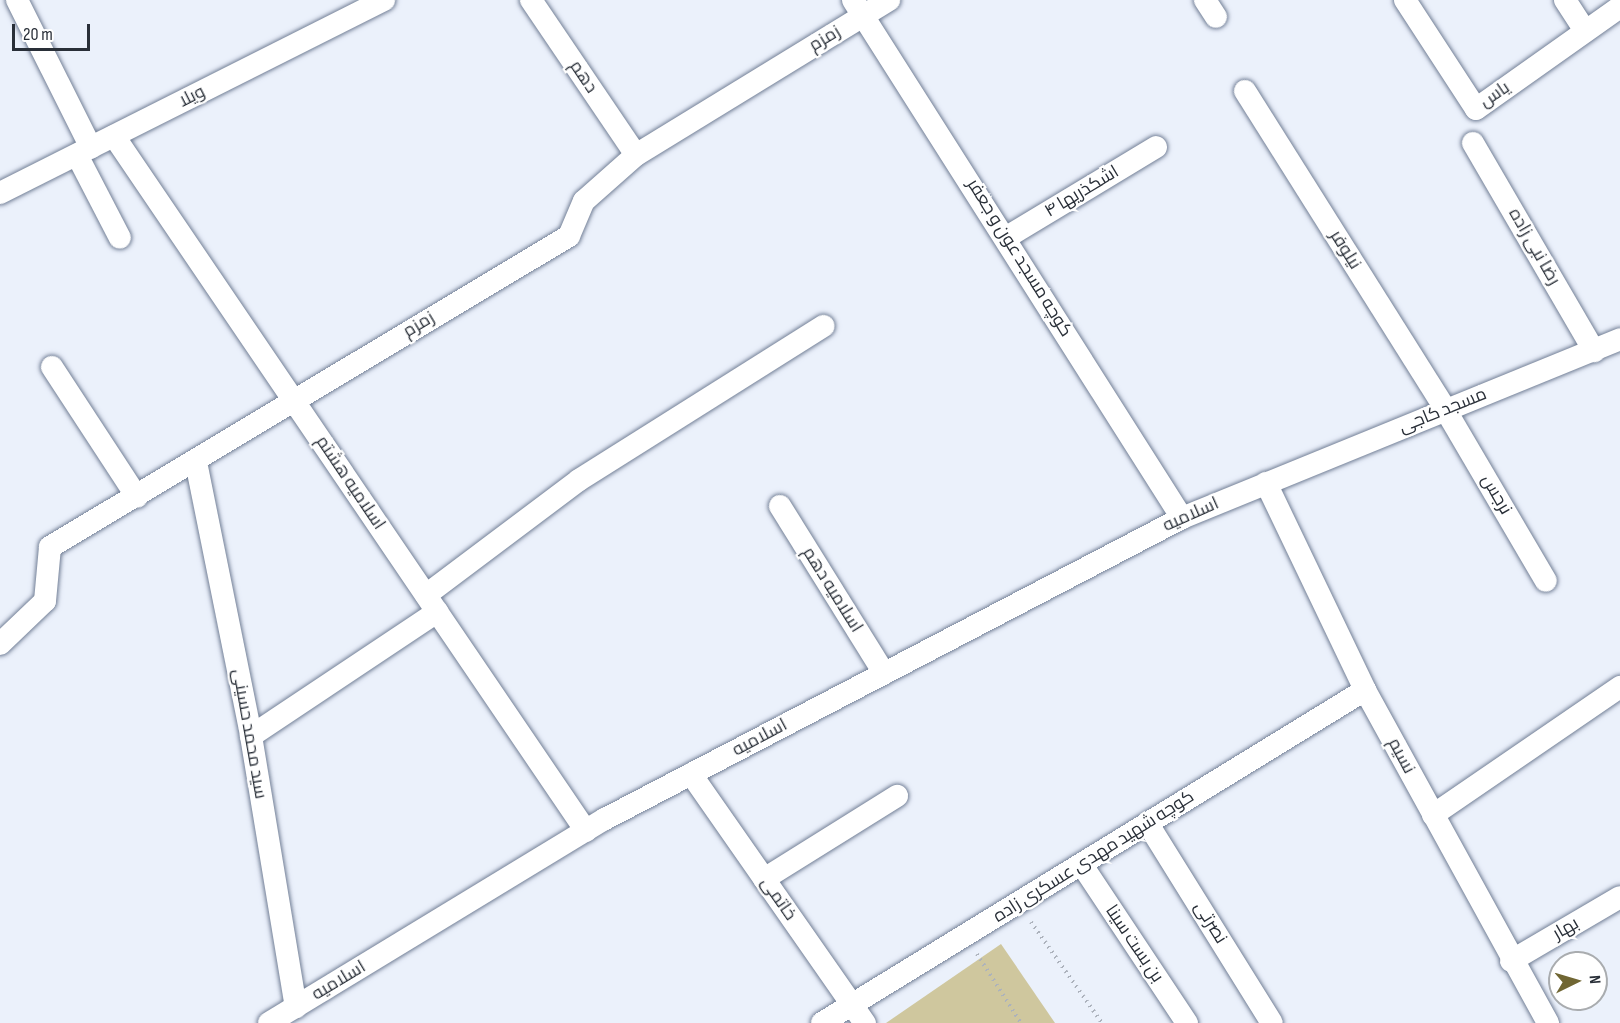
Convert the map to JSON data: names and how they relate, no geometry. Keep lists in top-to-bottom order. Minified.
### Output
{"streets":{"street":["زمزم","دهم","یاس","ویلا","اشکذریها ۴","رضا نبی زاده","نیلوفر","کوچه مسجد عون و جعفر","مسجد کاجی","اسلامیه هشتم","نرجس","اسلامیه","اسلامیه دهم","سید محمد حسینی","نسیم","کوچه شهید مهدی عسکری زاده","خاتمی","نصرتی","بهار","بن بست سینا"]},"crossings":[["زمزم","دهم"],["زمزم","کوچه مسجد عون و جعفر"],["زمزم","اسلامیه هشتم"],["زمزم","سید محمد حسینی"],["ویلا","اسلامیه هشتم"],["اشکذریها ۴","کوچه مسجد عون و جعفر"],["رضا نبی زاده","مسجد کاجی"],["نیلوفر","مسجد کاجی"],["نیلوفر","نرجس"],["کوچه مسجد عون و جعفر","اسلامیه"],["مسجد کاجی","نرجس"],["مسجد کاجی","اسلامیه"],["مسجد کاجی","نسیم"],["اسلامیه هشتم","اسلامیه"],["اسلامیه","اسلامیه دهم"],["اسلامیه","سید محمد حسینی"],["اسلامیه","نسیم"],["اسلامیه","خاتمی"],["نسیم","کوچه شهید مهدی عسکری زاده"],["نسیم","بهار"],["کوچه شهید مهدی عسکری زاده","خاتمی"],["کوچه شهید مهدی عسکری زاده","نصرتی"],["کوچه شهید مهدی عسکری زاده","بن بست سینا"]],"scale_bar":"20 m","north":"right"}
